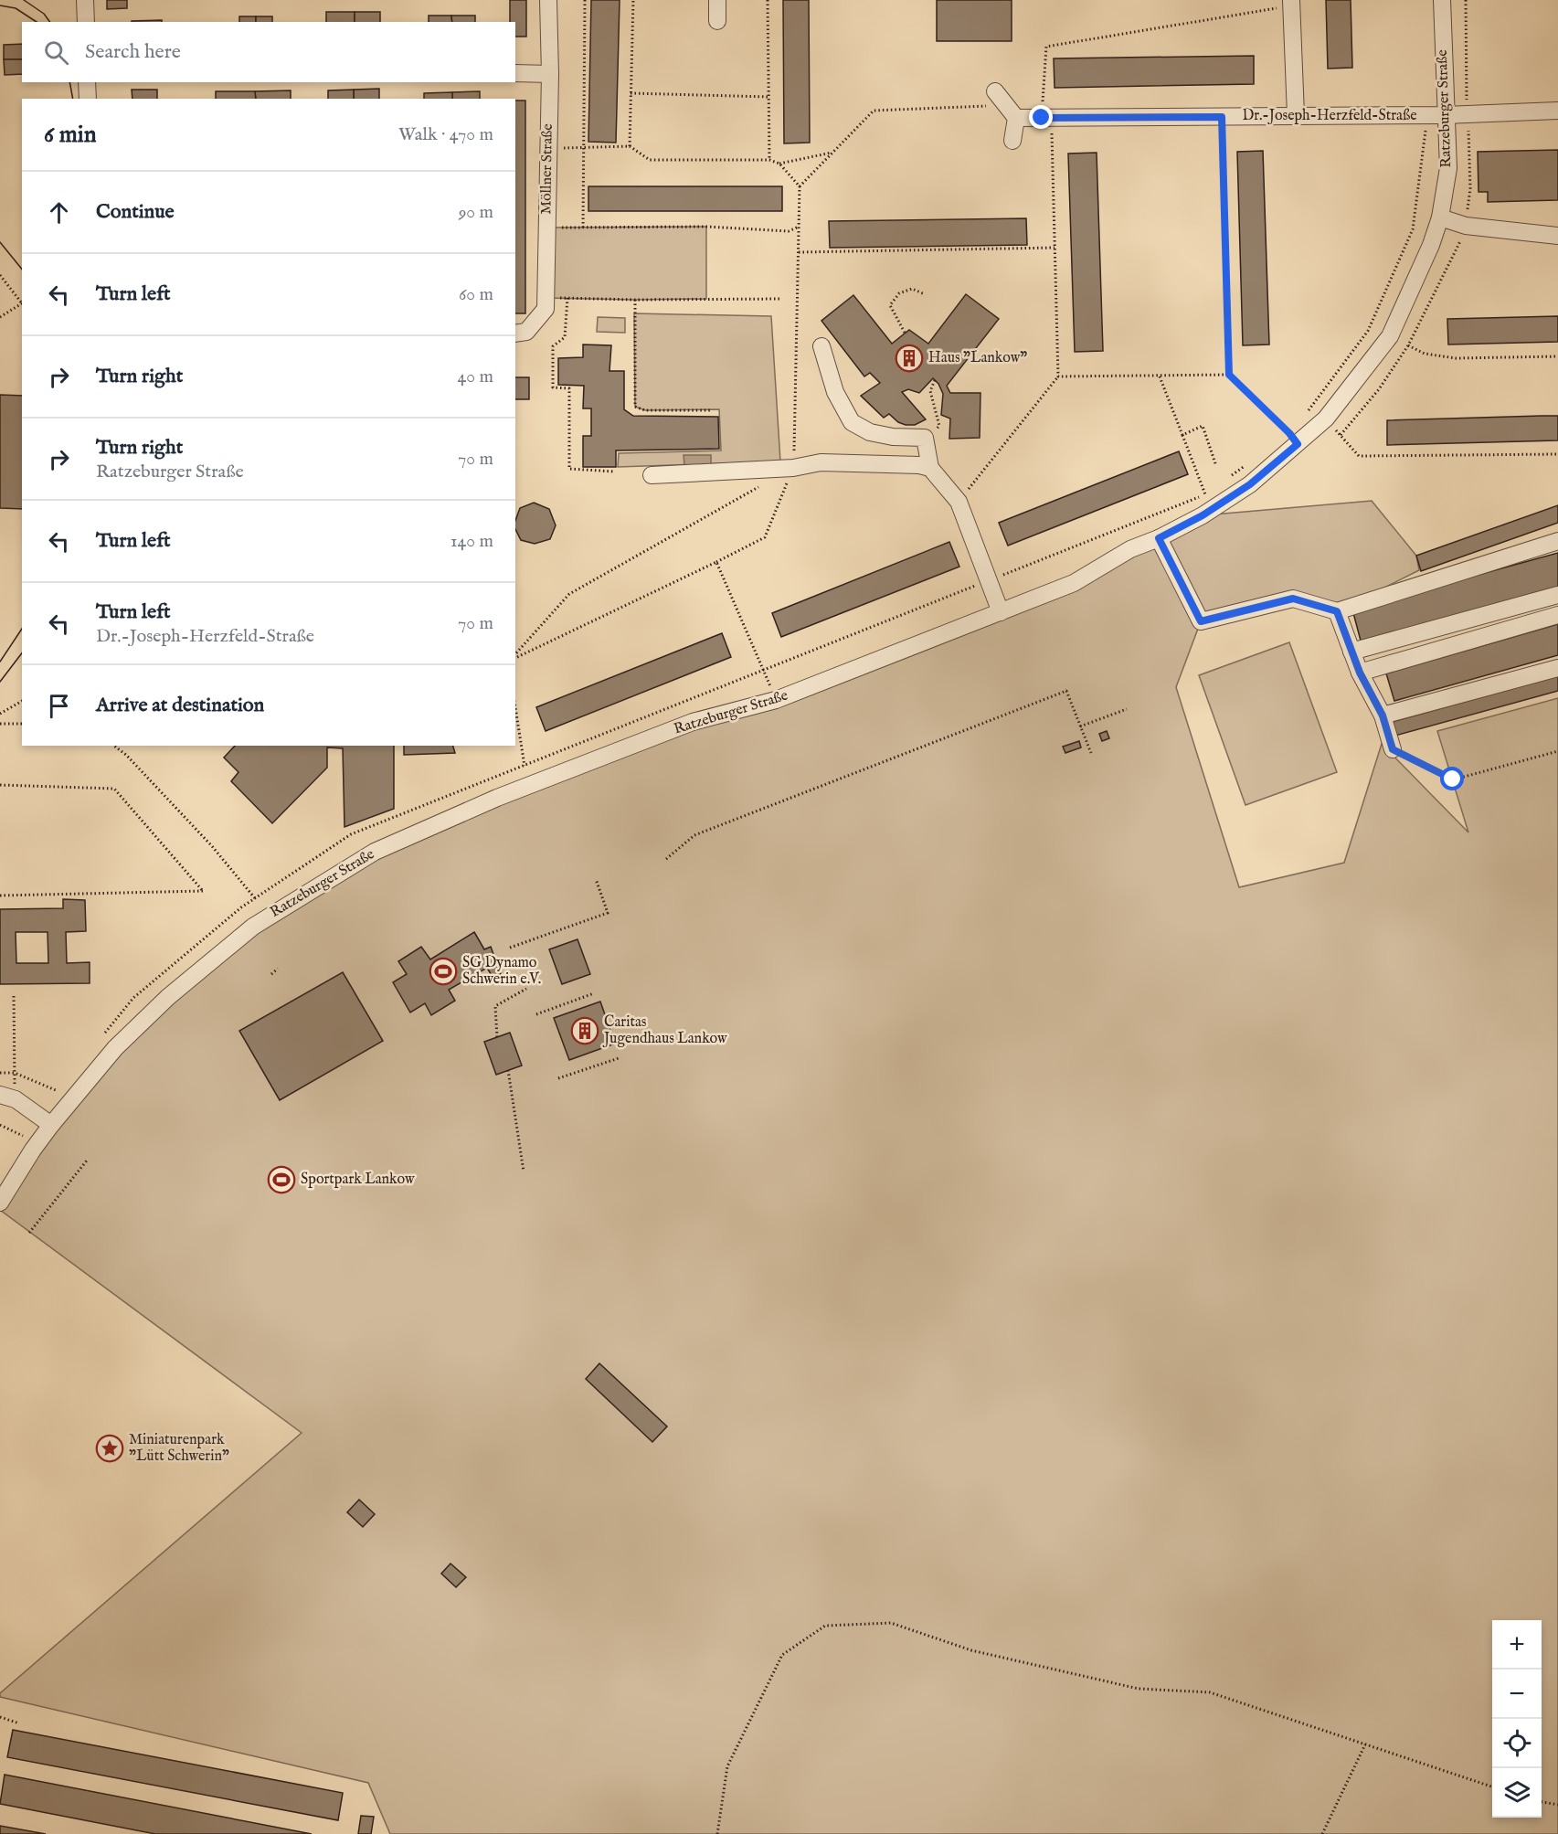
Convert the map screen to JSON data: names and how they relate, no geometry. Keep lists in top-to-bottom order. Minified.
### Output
{"streets":{"street":["Ratzeburger Straße","Dr.-Joseph-Herzfeld-Straße","Möllner Straße"]},"crossings":[["Ratzeburger Straße","Dr.-Joseph-Herzfeld-Straße"]],"places":{"building":["Haus \"Lankow\"","Caritas Jugendhaus Lankow"],"sports":["SG Dynamo Schwerin e.V.","Sportpark Lankow"],"place":["Miniaturenpark \"Lütt Schwerin\""]},"page":{"search":"Search here","heading":["6 min","Walk · 470 m"],"list":[["Continue","90 m"],["Turn left","60 m"],["Turn right","40 m"],["Turn right","Ratzeburger Straße","70 m"],["Turn left","140 m"],["Turn left","Dr.-Joseph-Herzfeld-Straße","70 m"],"Arrive at destination"],"map_buttons":["+","−"]}}
